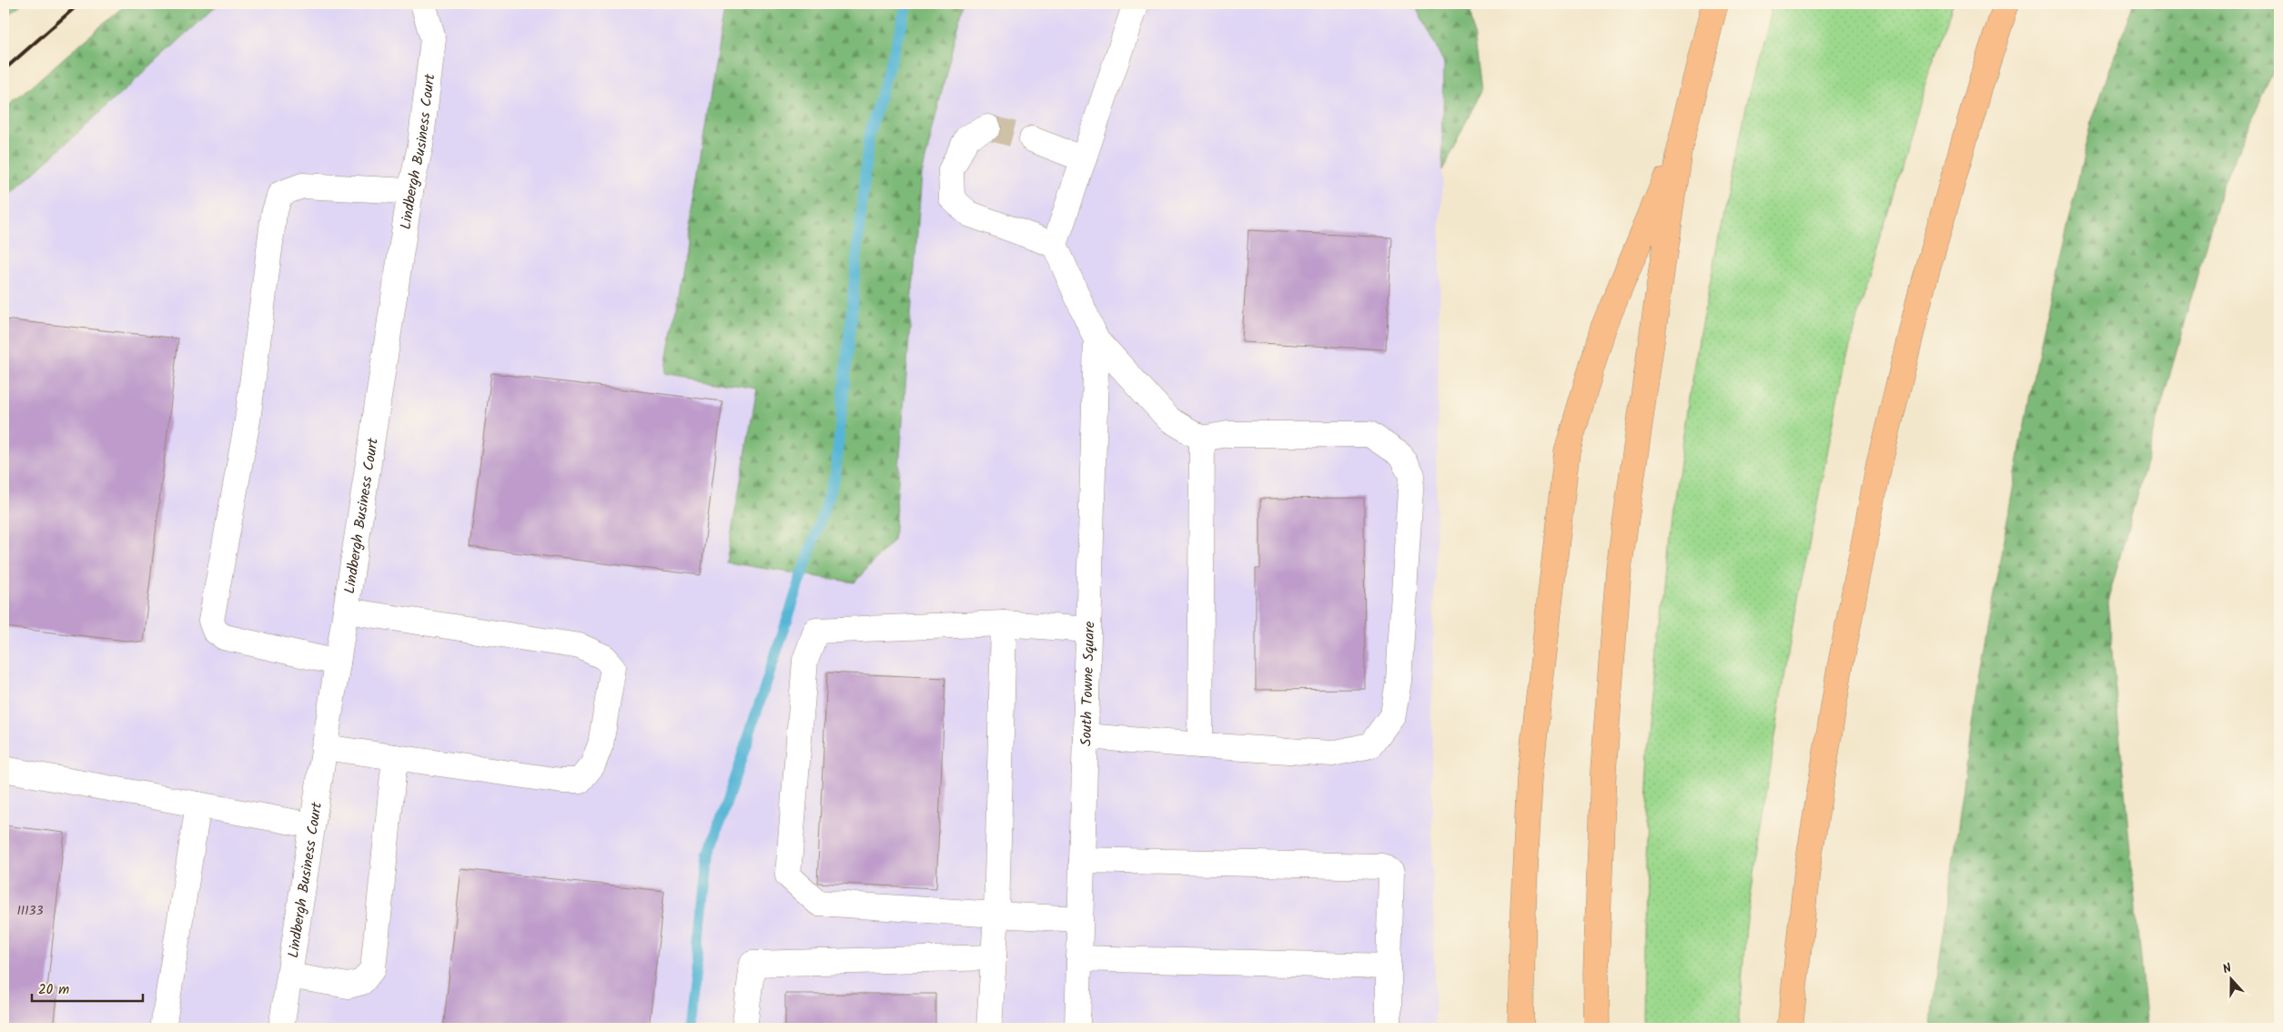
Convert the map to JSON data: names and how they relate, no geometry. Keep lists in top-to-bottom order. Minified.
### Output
{"streets":{"lane":["Lindbergh Business Court","South Towne Square"]},"house_numbers":["11133"],"scale_bar":"20 m","north":"top"}
